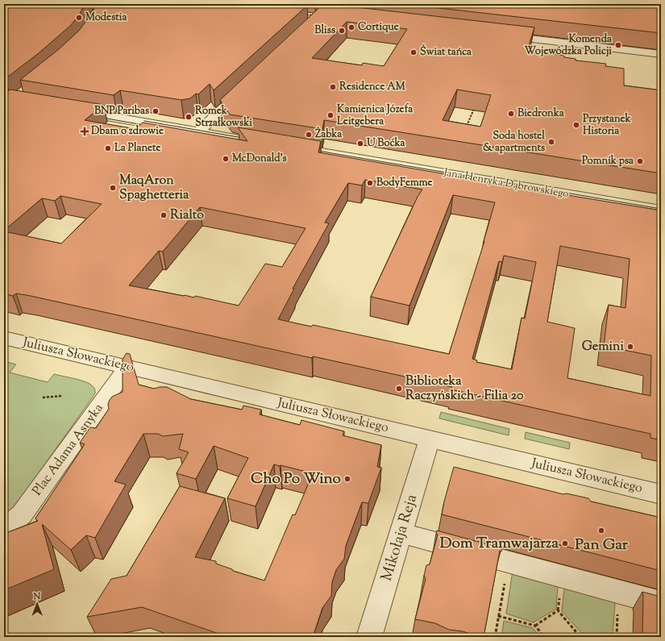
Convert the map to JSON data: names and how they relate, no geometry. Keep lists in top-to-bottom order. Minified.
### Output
{"streets":{"street":["Jana Henryka Dąbrowskiego","Juliusza Słowackiego","Plac Adama Asnyka","Mikołaja Reja"]},"crossings":[["Juliusza Słowackiego","Plac Adama Asnyka"],["Juliusza Słowackiego","Mikołaja Reja"]],"places":{"other":["Modestia","Cortique","Bliss","Komenda Wojewódzka Policji","Świat tańca","Residence AM","BNP Paribas","Biedronka","Kamienica Józefa Leitgebera","Romek Strzałkowski","Przystanek Historia","Żabka","Soda hostel & apartments","U Boćka","La Planete","McDonald's","Pomnik psa","BodyFemme","MaqAron Spaghetteria","Rialto","Gemini","Biblioteka Raczyńskich - Filia 20","Cho Po Wino","Pan Gar","Dom Tramwajarza"],"health":["Dbam o zdrowie"]},"north":"top"}
